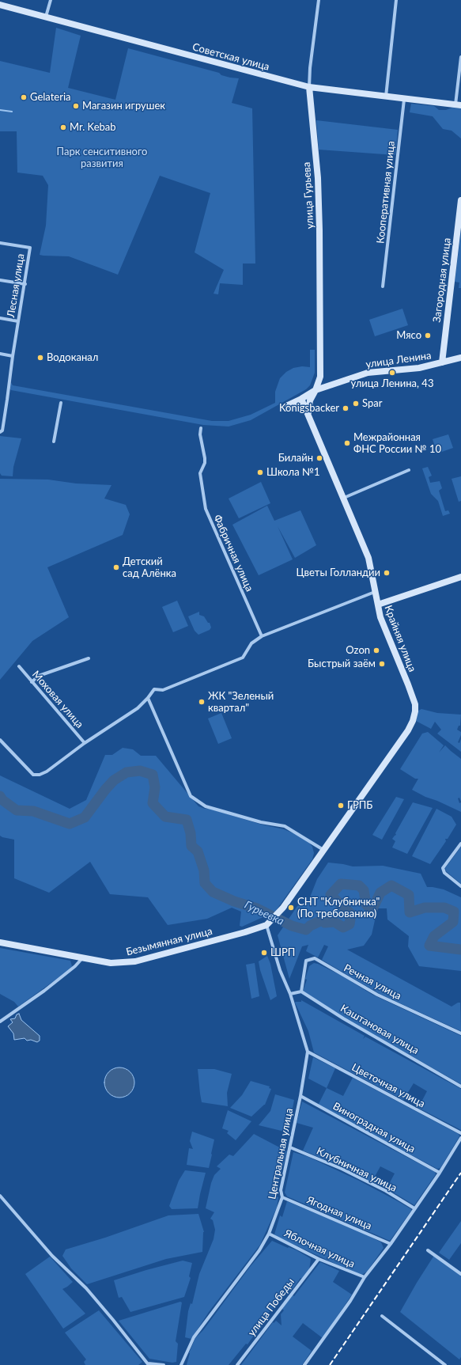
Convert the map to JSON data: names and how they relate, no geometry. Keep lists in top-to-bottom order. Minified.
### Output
{"streets":{"main road":["Советская улица","улица Гурьева","Загородная улица","улица Ленина","Крайняя улица","Безымянная улица"],"street":["Кооперативная улица","Лесная улица","Фабричная улица","Моховая улица","Речная улица","Каштановая улица","Цветочная улица","Виноградная улица","Центральная улица","Клубничная улица","Ягодная улица","Яблочная улица","улица Победы"]},"crossings":[["Советская улица","Кооперативная улица"],["Советская улица","улица Гурьева"],["улица Гурьева","улица Ленина"],["улица Гурьева","Крайняя улица"],["Загородная улица","улица Ленина"],["улица Ленина","Крайняя улица"],["Безымянная улица","Центральная улица"],["Речная улица","Каштановая улица"],["Цветочная улица","Центральная улица"],["Виноградная улица","Центральная улица"],["Центральная улица","Клубничная улица"],["Центральная улица","Ягодная улица"],["Центральная улица","Яблочная улица"],["Яблочная улица","улица Победы"]],"water":["Гурьевка"],"parks":["Парк сенситивного развития"],"places":["Gelateria","Магазин игрушек","Mr. Kebab","Мясо","Водоканал","улица Ленина, 43","Spar","Konigsbacker","Межрайонная ФНС России № 10","Билайн","Школа №1","Детский сад Алёнка","Цветы Голландии","Ozon","Быстрый заём","ЖК \"Зеленый квартал\"","ГРПБ","СНТ \"Клубничка\" (По требованию)","ШРП"]}
